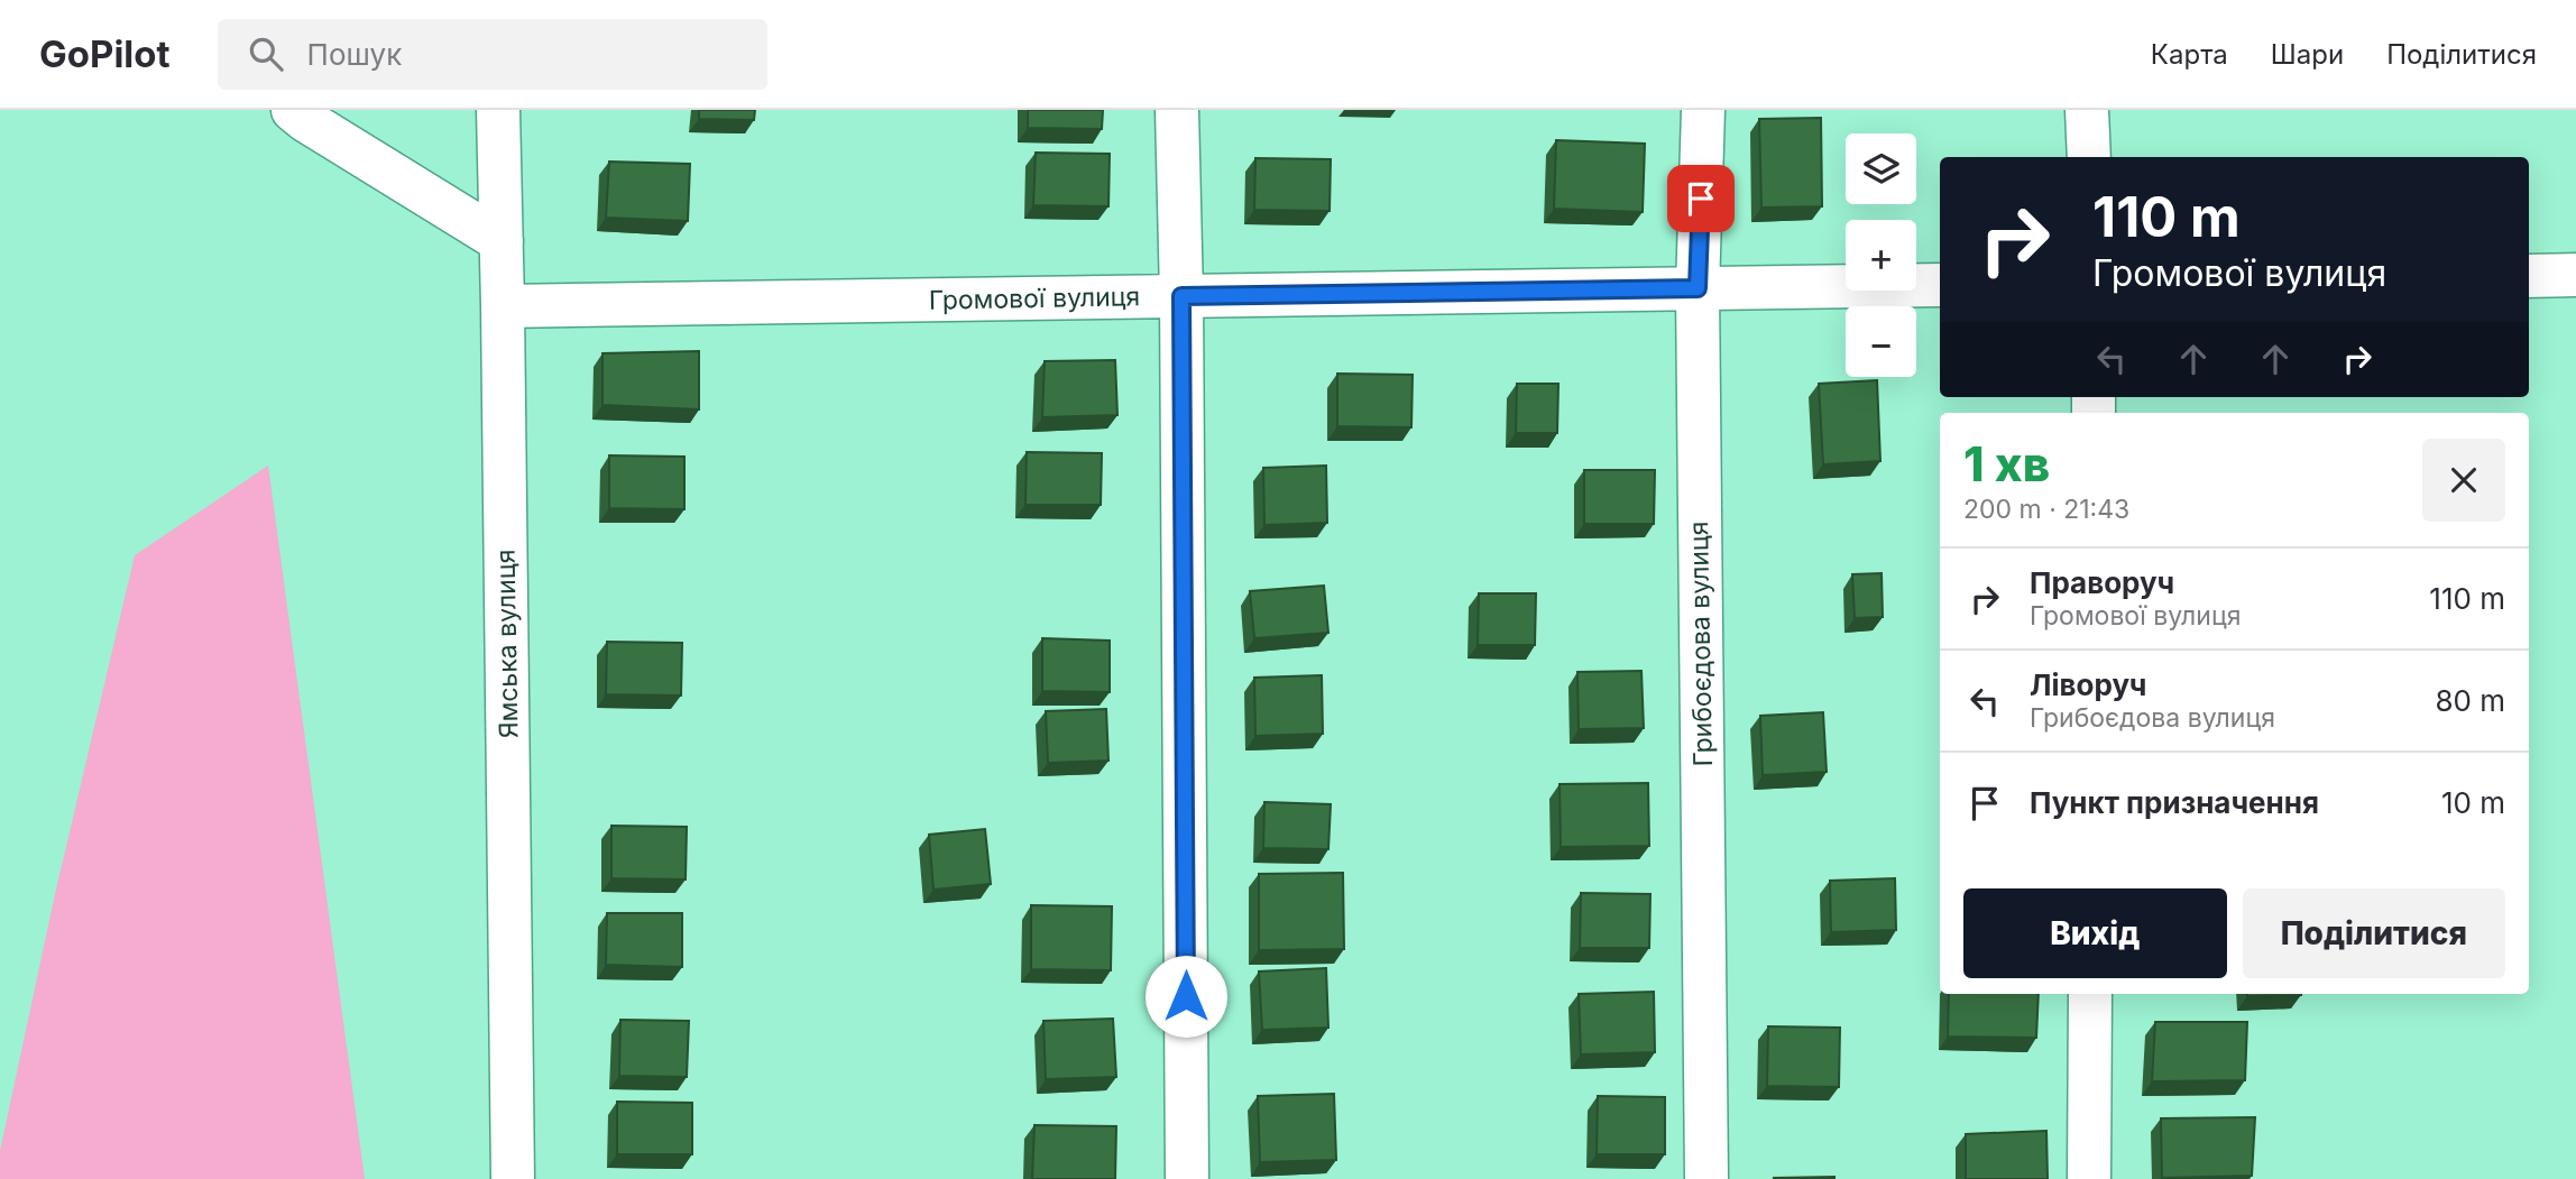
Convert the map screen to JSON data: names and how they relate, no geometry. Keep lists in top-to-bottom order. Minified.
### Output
{"streets":{"street":["Громової вулиця","Ямська вулиця","Грибоєдова вулиця"]},"crossings":[["Громової вулиця","Ямська вулиця"],["Громової вулиця","Грибоєдова вулиця"]],"page":{"header":"GoPilot","search":"Пошук","nav":["Карта","Шари","Поділитися"],"map_buttons":["+","−"],"turn":["110 m","Громової вулиця"],"heading":["1 хв","200 m · 21:43"],"list":[{"name":"Праворуч","note":"Громової вулиця","value":"110 m"},{"name":"Ліворуч","note":"Грибоєдова вулиця","value":"80 m"},{"name":"Пункт призначення","value":"10 m"}],"buttons":["Вихід","Поділитися"]}}
